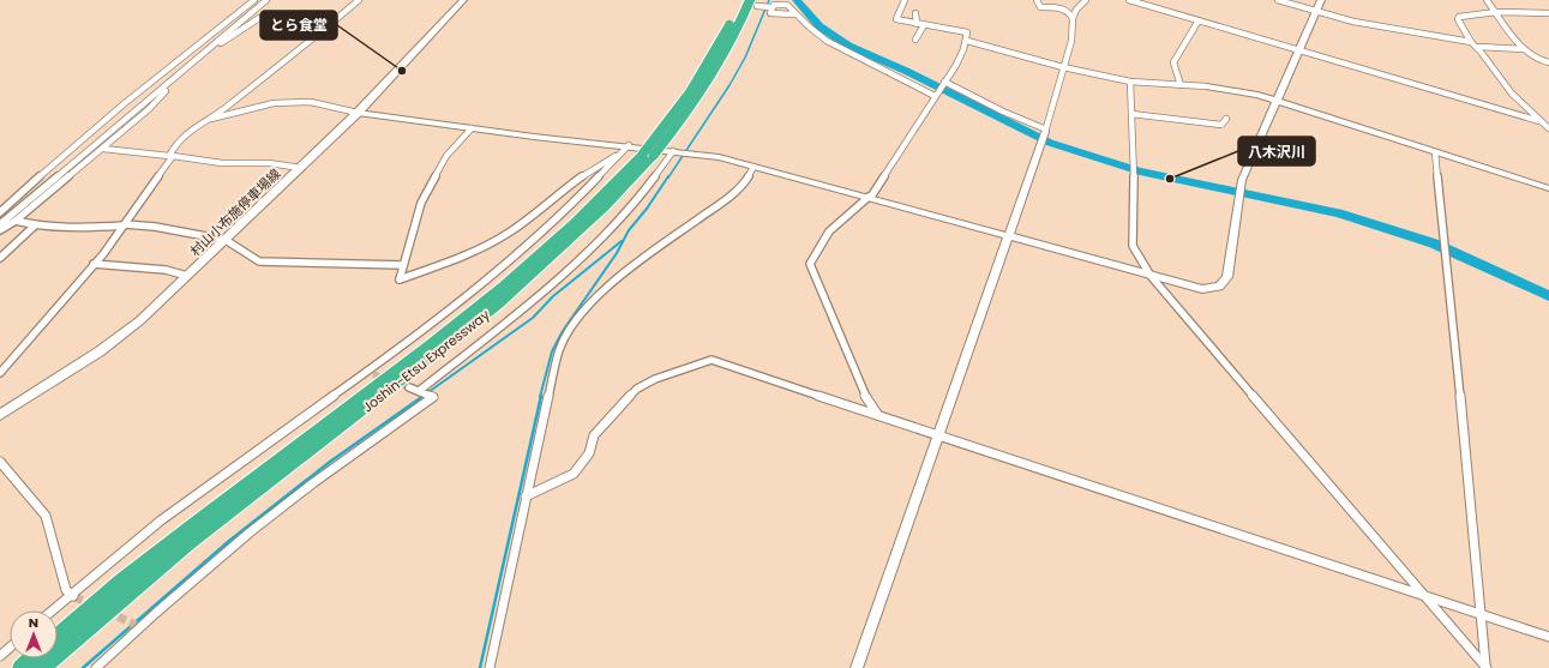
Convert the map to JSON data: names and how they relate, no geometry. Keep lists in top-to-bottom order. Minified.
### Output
{"streets":{"highway":["Joshin-Etsu Expressway"],"main road":["村山小布施停車場線"]},"places":["とら食堂","八木沢川"],"north":"top"}
